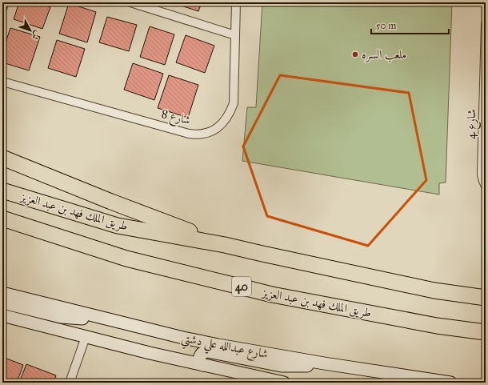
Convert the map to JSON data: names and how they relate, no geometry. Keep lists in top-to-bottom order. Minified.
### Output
{"streets":{"highway":["طريق الملك فهد بن عبد العزيز","40"],"main road":["شارع عبدالله علي دشتي"],"street":["شارع 8","شارع 4"]},"places":["ملعب السره"],"scale_bar":"50 m","north":"bottom right"}
